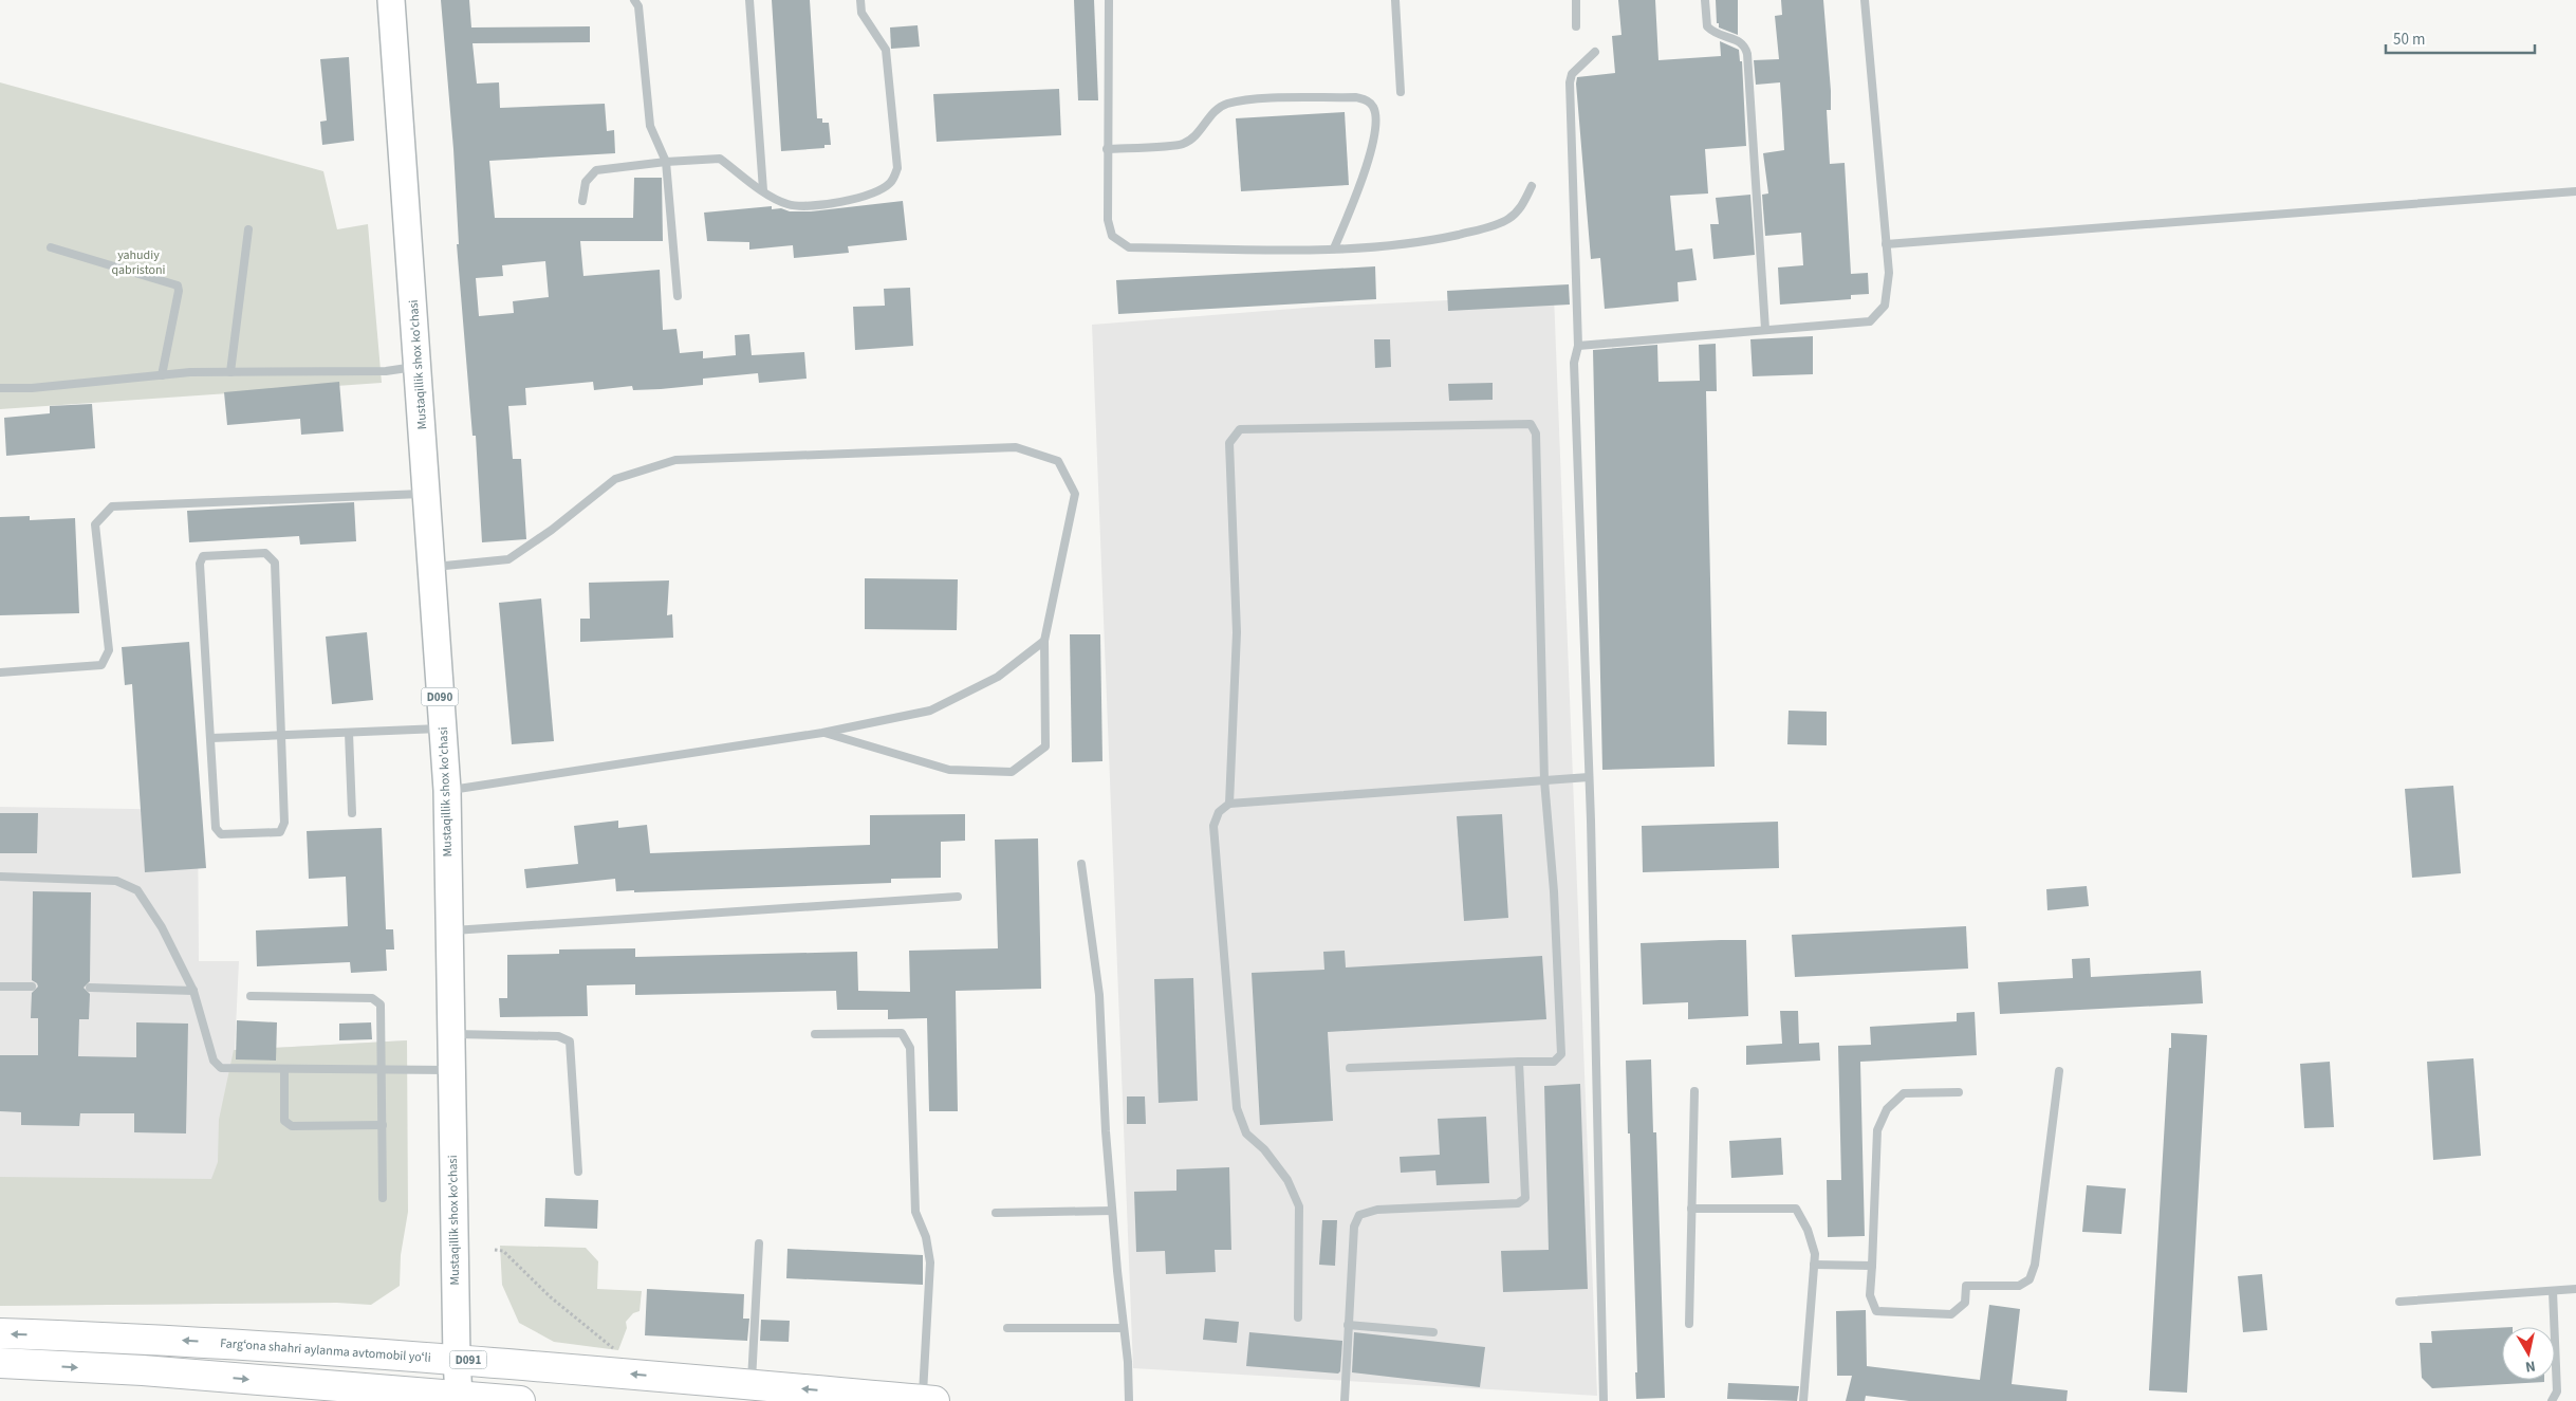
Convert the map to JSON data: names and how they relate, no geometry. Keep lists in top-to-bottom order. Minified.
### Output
{"streets":{"highway":["Fargʻona shahri aylanma avtomobil yoʻli","D091"],"main road":["Mustaqillik shox ko'chasi","D090"]},"crossings":[["Mustaqillik shox ko'chasi","Fargʻona shahri aylanma avtomobil yoʻli"]],"parks":["yahudiy qabristoni"],"scale_bar":"50 m","north":"bottom"}
